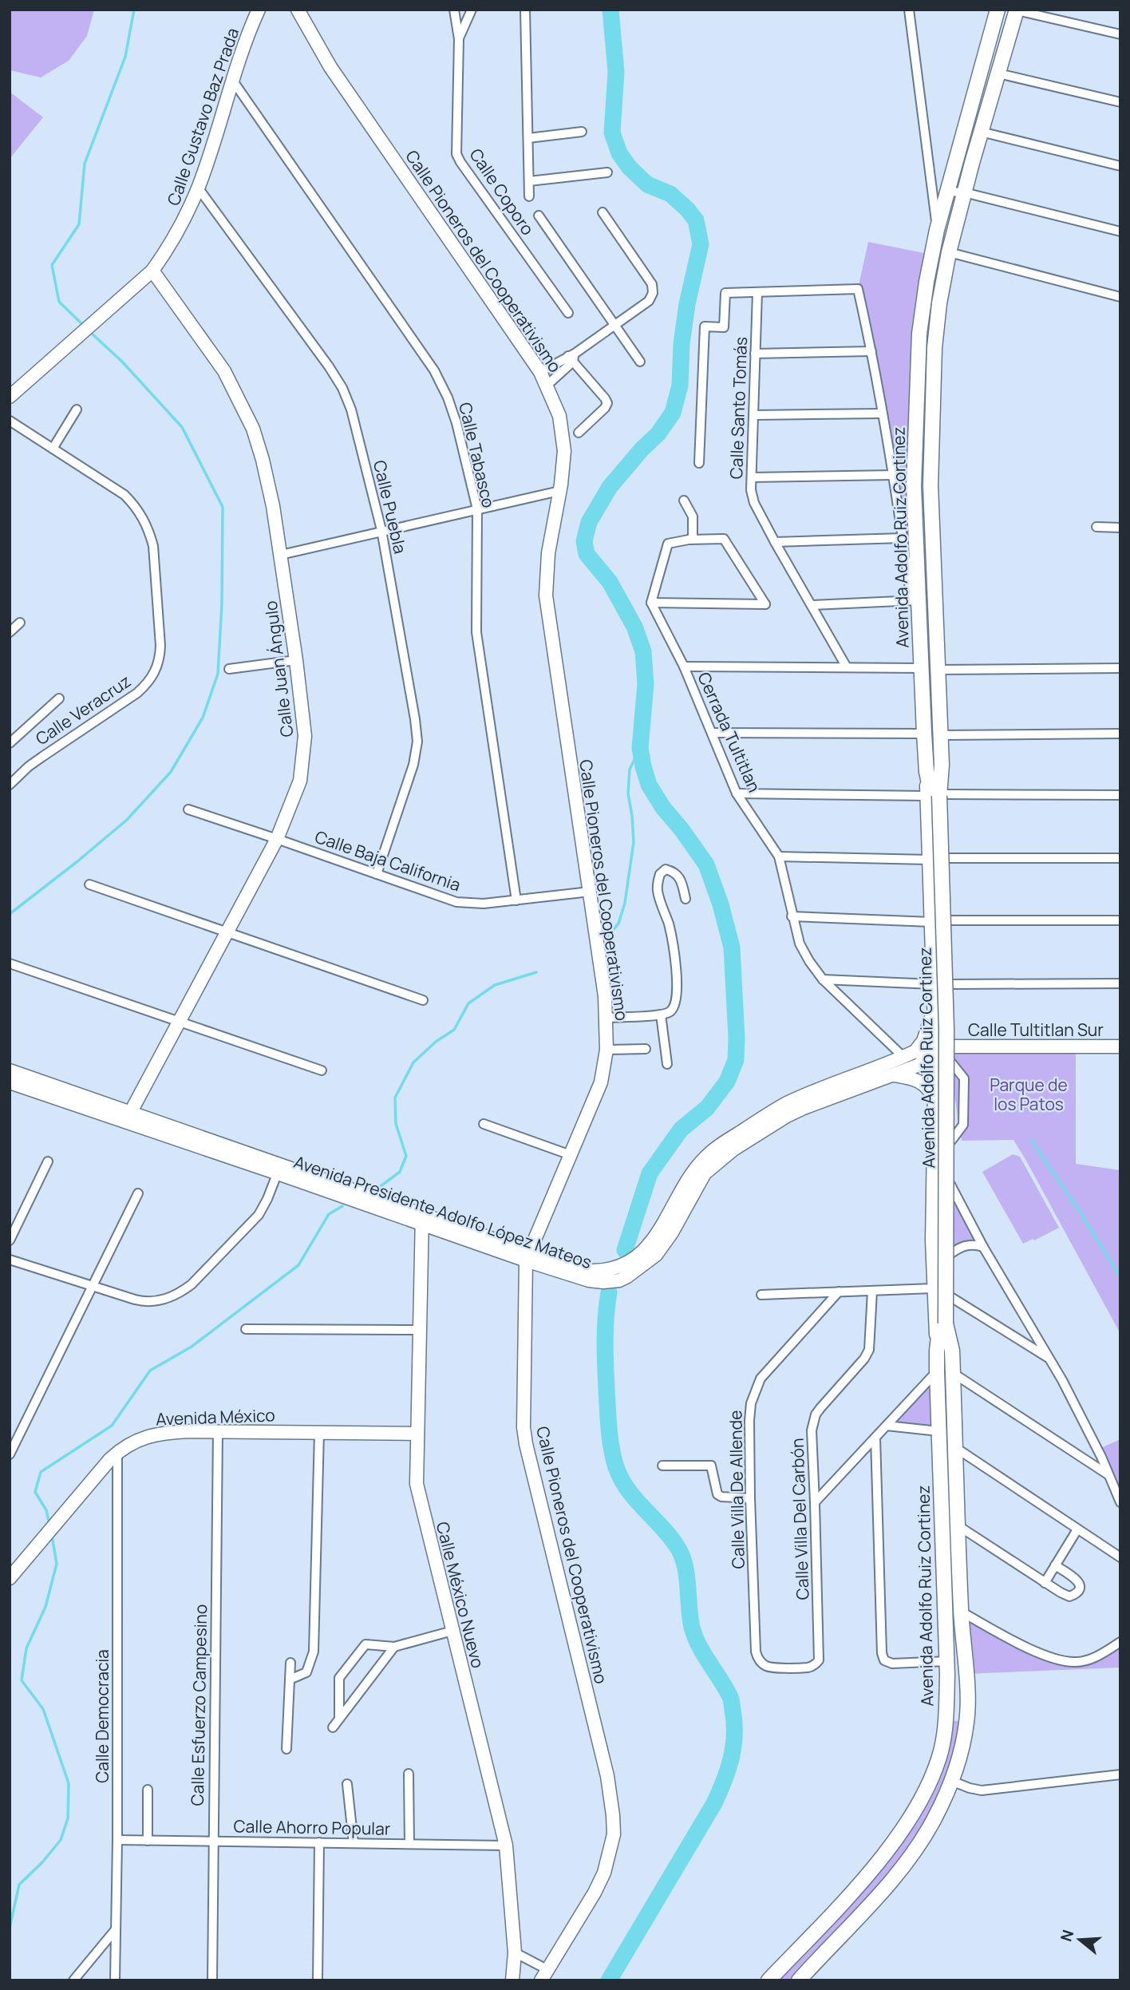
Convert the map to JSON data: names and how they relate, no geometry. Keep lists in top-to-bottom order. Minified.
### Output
{"streets":{"main road":["Avenida Adolfo Ruiz Cortinez"],"street":["Calle Gustavo Baz Prada","Calle Coporo","Calle Pioneros del Cooperativismo","Calle Santo Tomás","Calle Tabasco","Calle Puebla","Calle Juan Ángulo","Calle Veracruz","Cerrada Tultitlan","Calle Baja California","Calle Tultitlan Sur","Avenida Presidente Adolfo López Mateos","Avenida México","Calle Villa De Allende","Calle Villa Del Carbón","Calle México Nuevo","Calle Esfuerzo Campesino","Calle Democracia","Calle Ahorro Popular"]},"crossings":[["Calle Gustavo Baz Prada","Calle Tabasco"],["Calle Gustavo Baz Prada","Calle Puebla"],["Calle Gustavo Baz Prada","Calle Juan Ángulo"],["Calle Pioneros del Cooperativismo","Calle Baja California"],["Calle Pioneros del Cooperativismo","Avenida Presidente Adolfo López Mateos"],["Calle Tabasco","Calle Baja California"],["Calle Puebla","Calle Baja California"],["Avenida Adolfo Ruiz Cortinez","Cerrada Tultitlan"],["Avenida Adolfo Ruiz Cortinez","Calle Tultitlan Sur"],["Avenida Adolfo Ruiz Cortinez","Avenida Presidente Adolfo López Mateos"],["Calle Juan Ángulo","Calle Baja California"],["Calle Juan Ángulo","Avenida Presidente Adolfo López Mateos"],["Cerrada Tultitlan","Avenida Presidente Adolfo López Mateos"],["Calle Tultitlan Sur","Avenida Presidente Adolfo López Mateos"],["Avenida Presidente Adolfo López Mateos","Calle México Nuevo"],["Avenida México","Calle México Nuevo"],["Avenida México","Calle Esfuerzo Campesino"],["Avenida México","Calle Democracia"],["Calle Villa De Allende","Calle Villa Del Carbón"],["Calle México Nuevo","Calle Ahorro Popular"],["Calle Esfuerzo Campesino","Calle Ahorro Popular"],["Calle Democracia","Calle Ahorro Popular"]],"parks":["Parque de los Patos"],"north":"left"}
